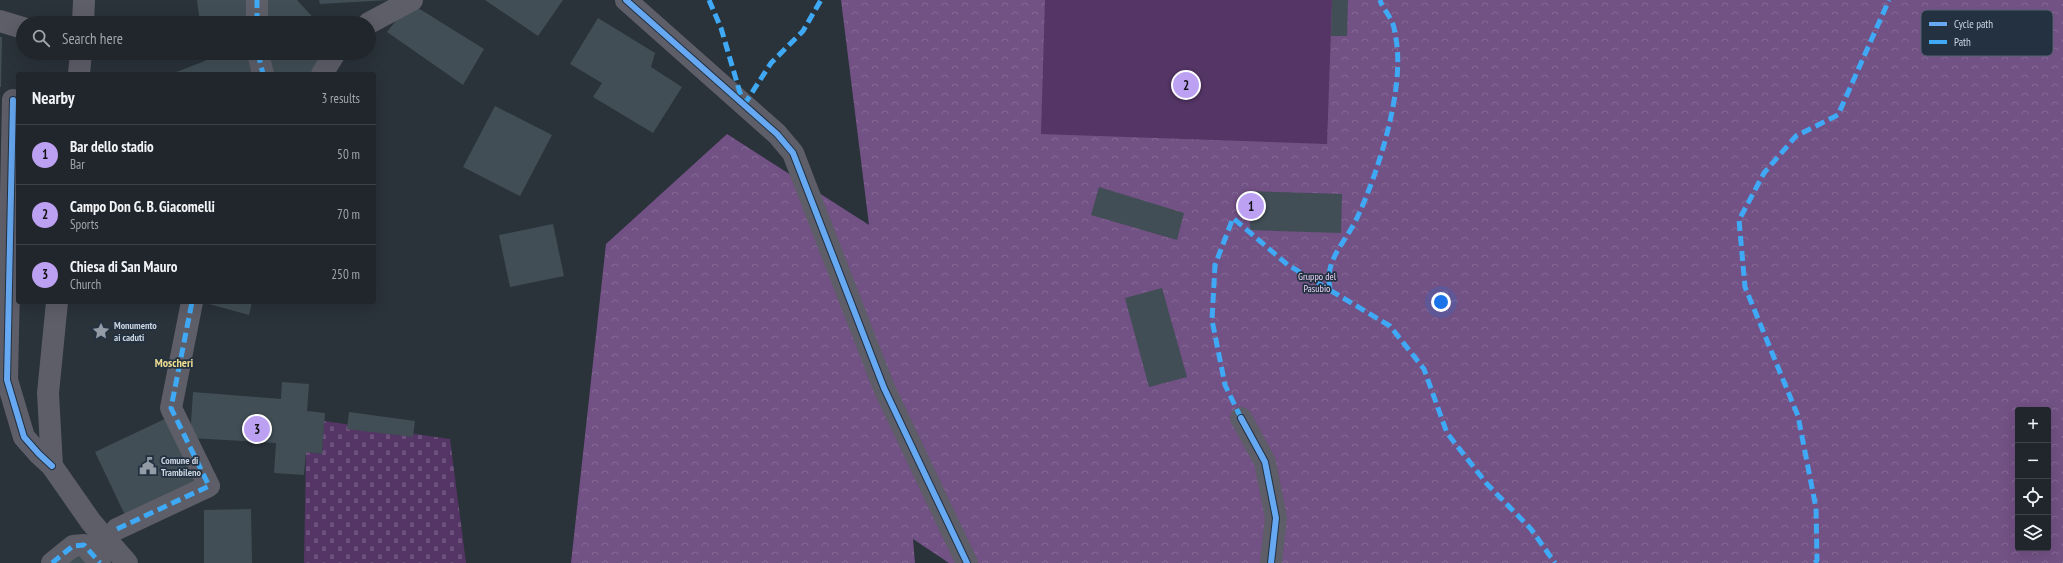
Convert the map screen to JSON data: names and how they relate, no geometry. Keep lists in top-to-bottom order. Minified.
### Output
{"districts":["Moscheri"],"parks":["Gruppo del Pasubio"],"places":{"place":["Monumento ai caduti"],"public building":["Comune di Trambileno"]},"legend":["Cycle path","Path"],"page":{"search":"Search here","pins":["2","1","3"],"heading":["Nearby","3 results"],"list":[{"mark":"1","name":"Bar dello stadio","note":"Bar","value":"50 m"},{"mark":"2","name":"Campo Don G. B. Giacomelli","note":"Sports","value":"70 m"},{"mark":"3","name":"Chiesa di San Mauro","note":"Church","value":"250 m"}],"map_buttons":["+","−"]}}
